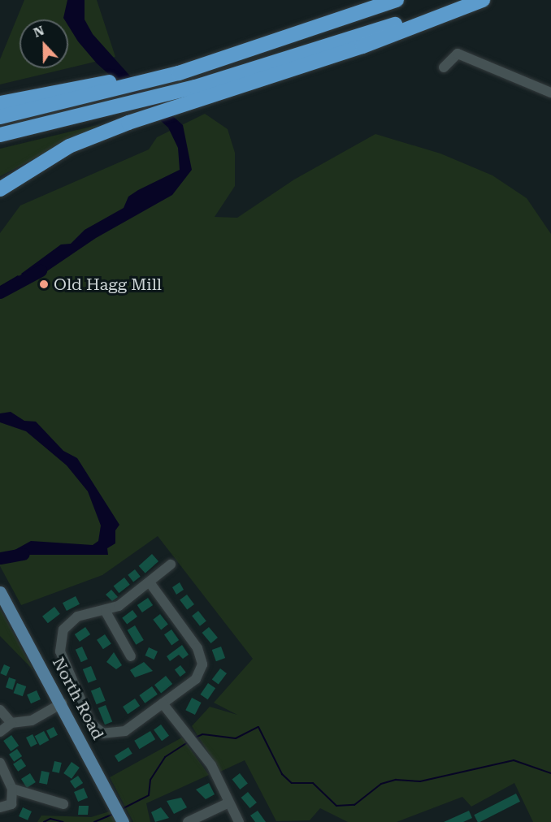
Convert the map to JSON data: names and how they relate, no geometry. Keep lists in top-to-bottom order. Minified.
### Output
{"streets":{"main road":["North Road"]},"places":["Old Hagg Mill"],"north":"top"}
